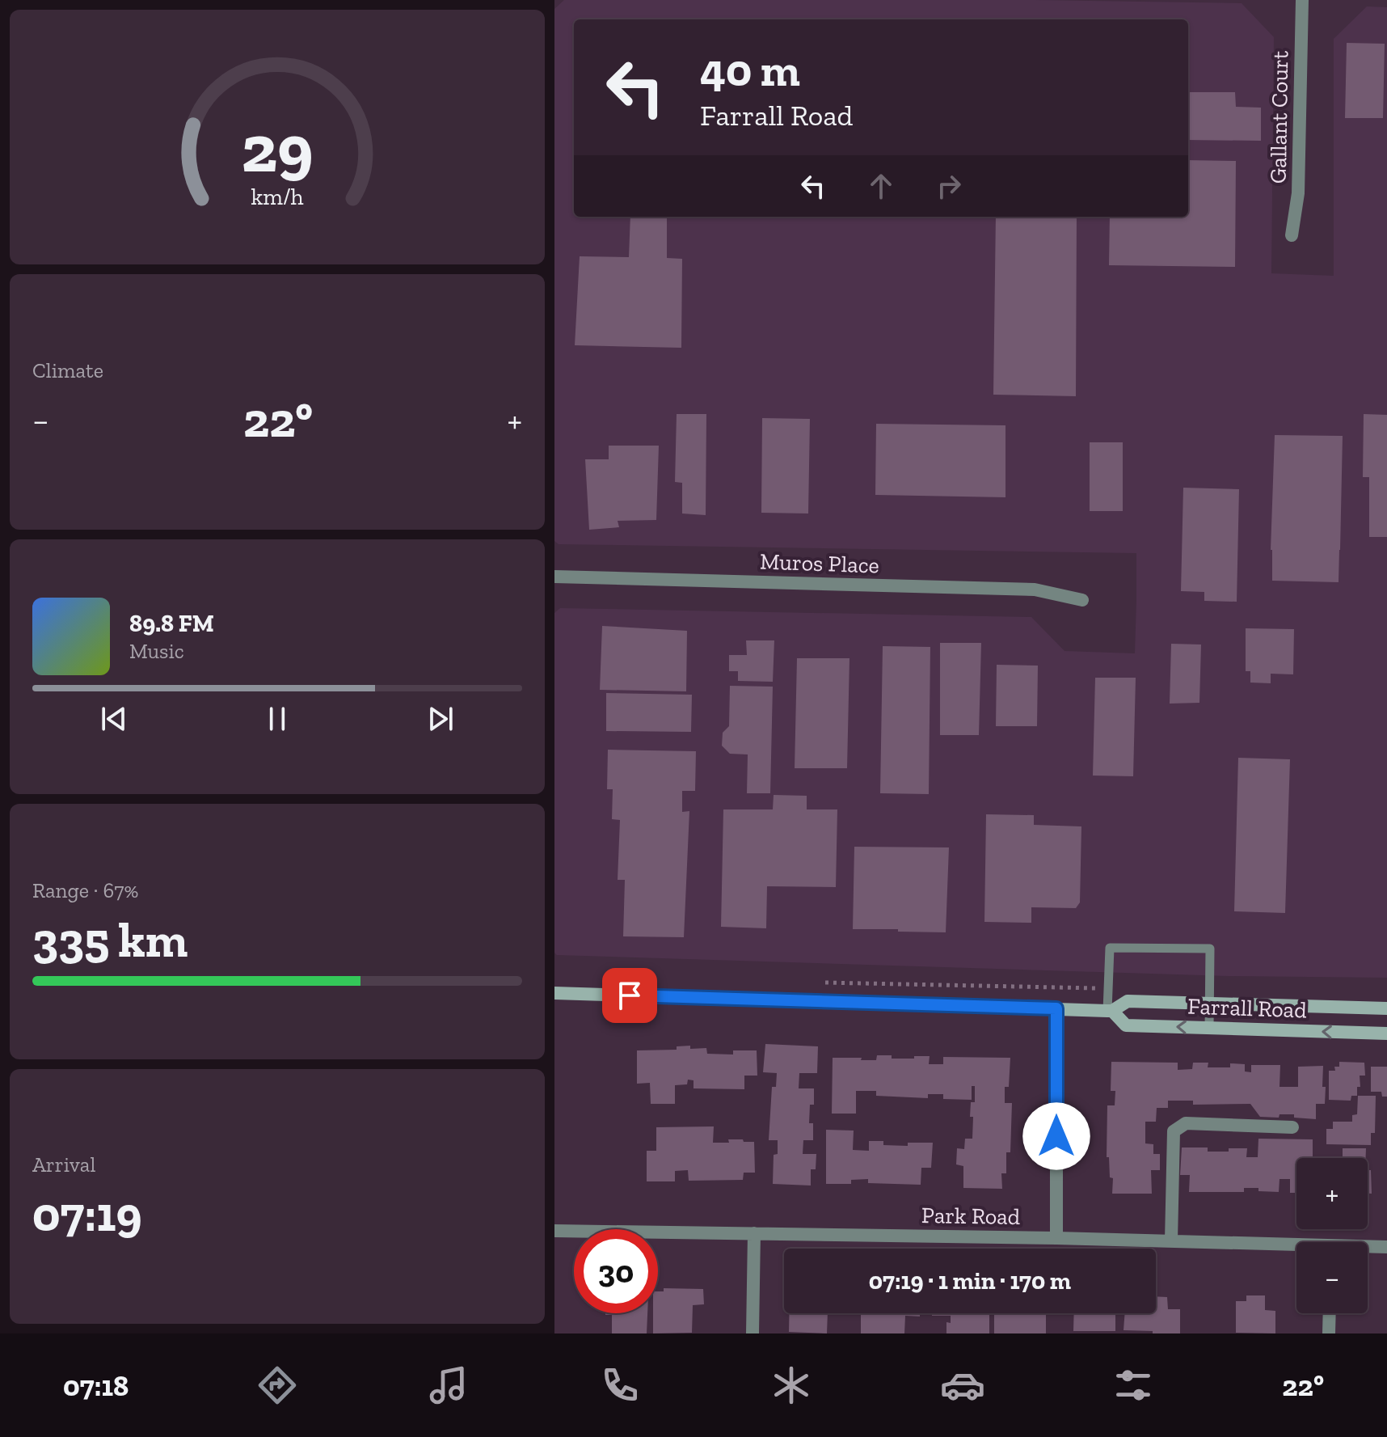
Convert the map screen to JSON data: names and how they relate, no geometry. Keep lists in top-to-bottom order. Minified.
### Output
{"streets":{"main road":["Farrall Road"],"street":["Gallant Court","Muros Place","Park Road"]},"page":{"turn":["40 m","Farrall Road"],"tile":["Climate",["Range · 67%","335 km"],["Arrival","07:19"]],"heat":["−","22°","+"],"song":["89.8 FM","Music"],"map_buttons":["+","−"],"limit":"30","trip":"07:19 · 1 min · 170 m","tabs":["07:18","22°"],"gauge":["29","km/h"]}}
